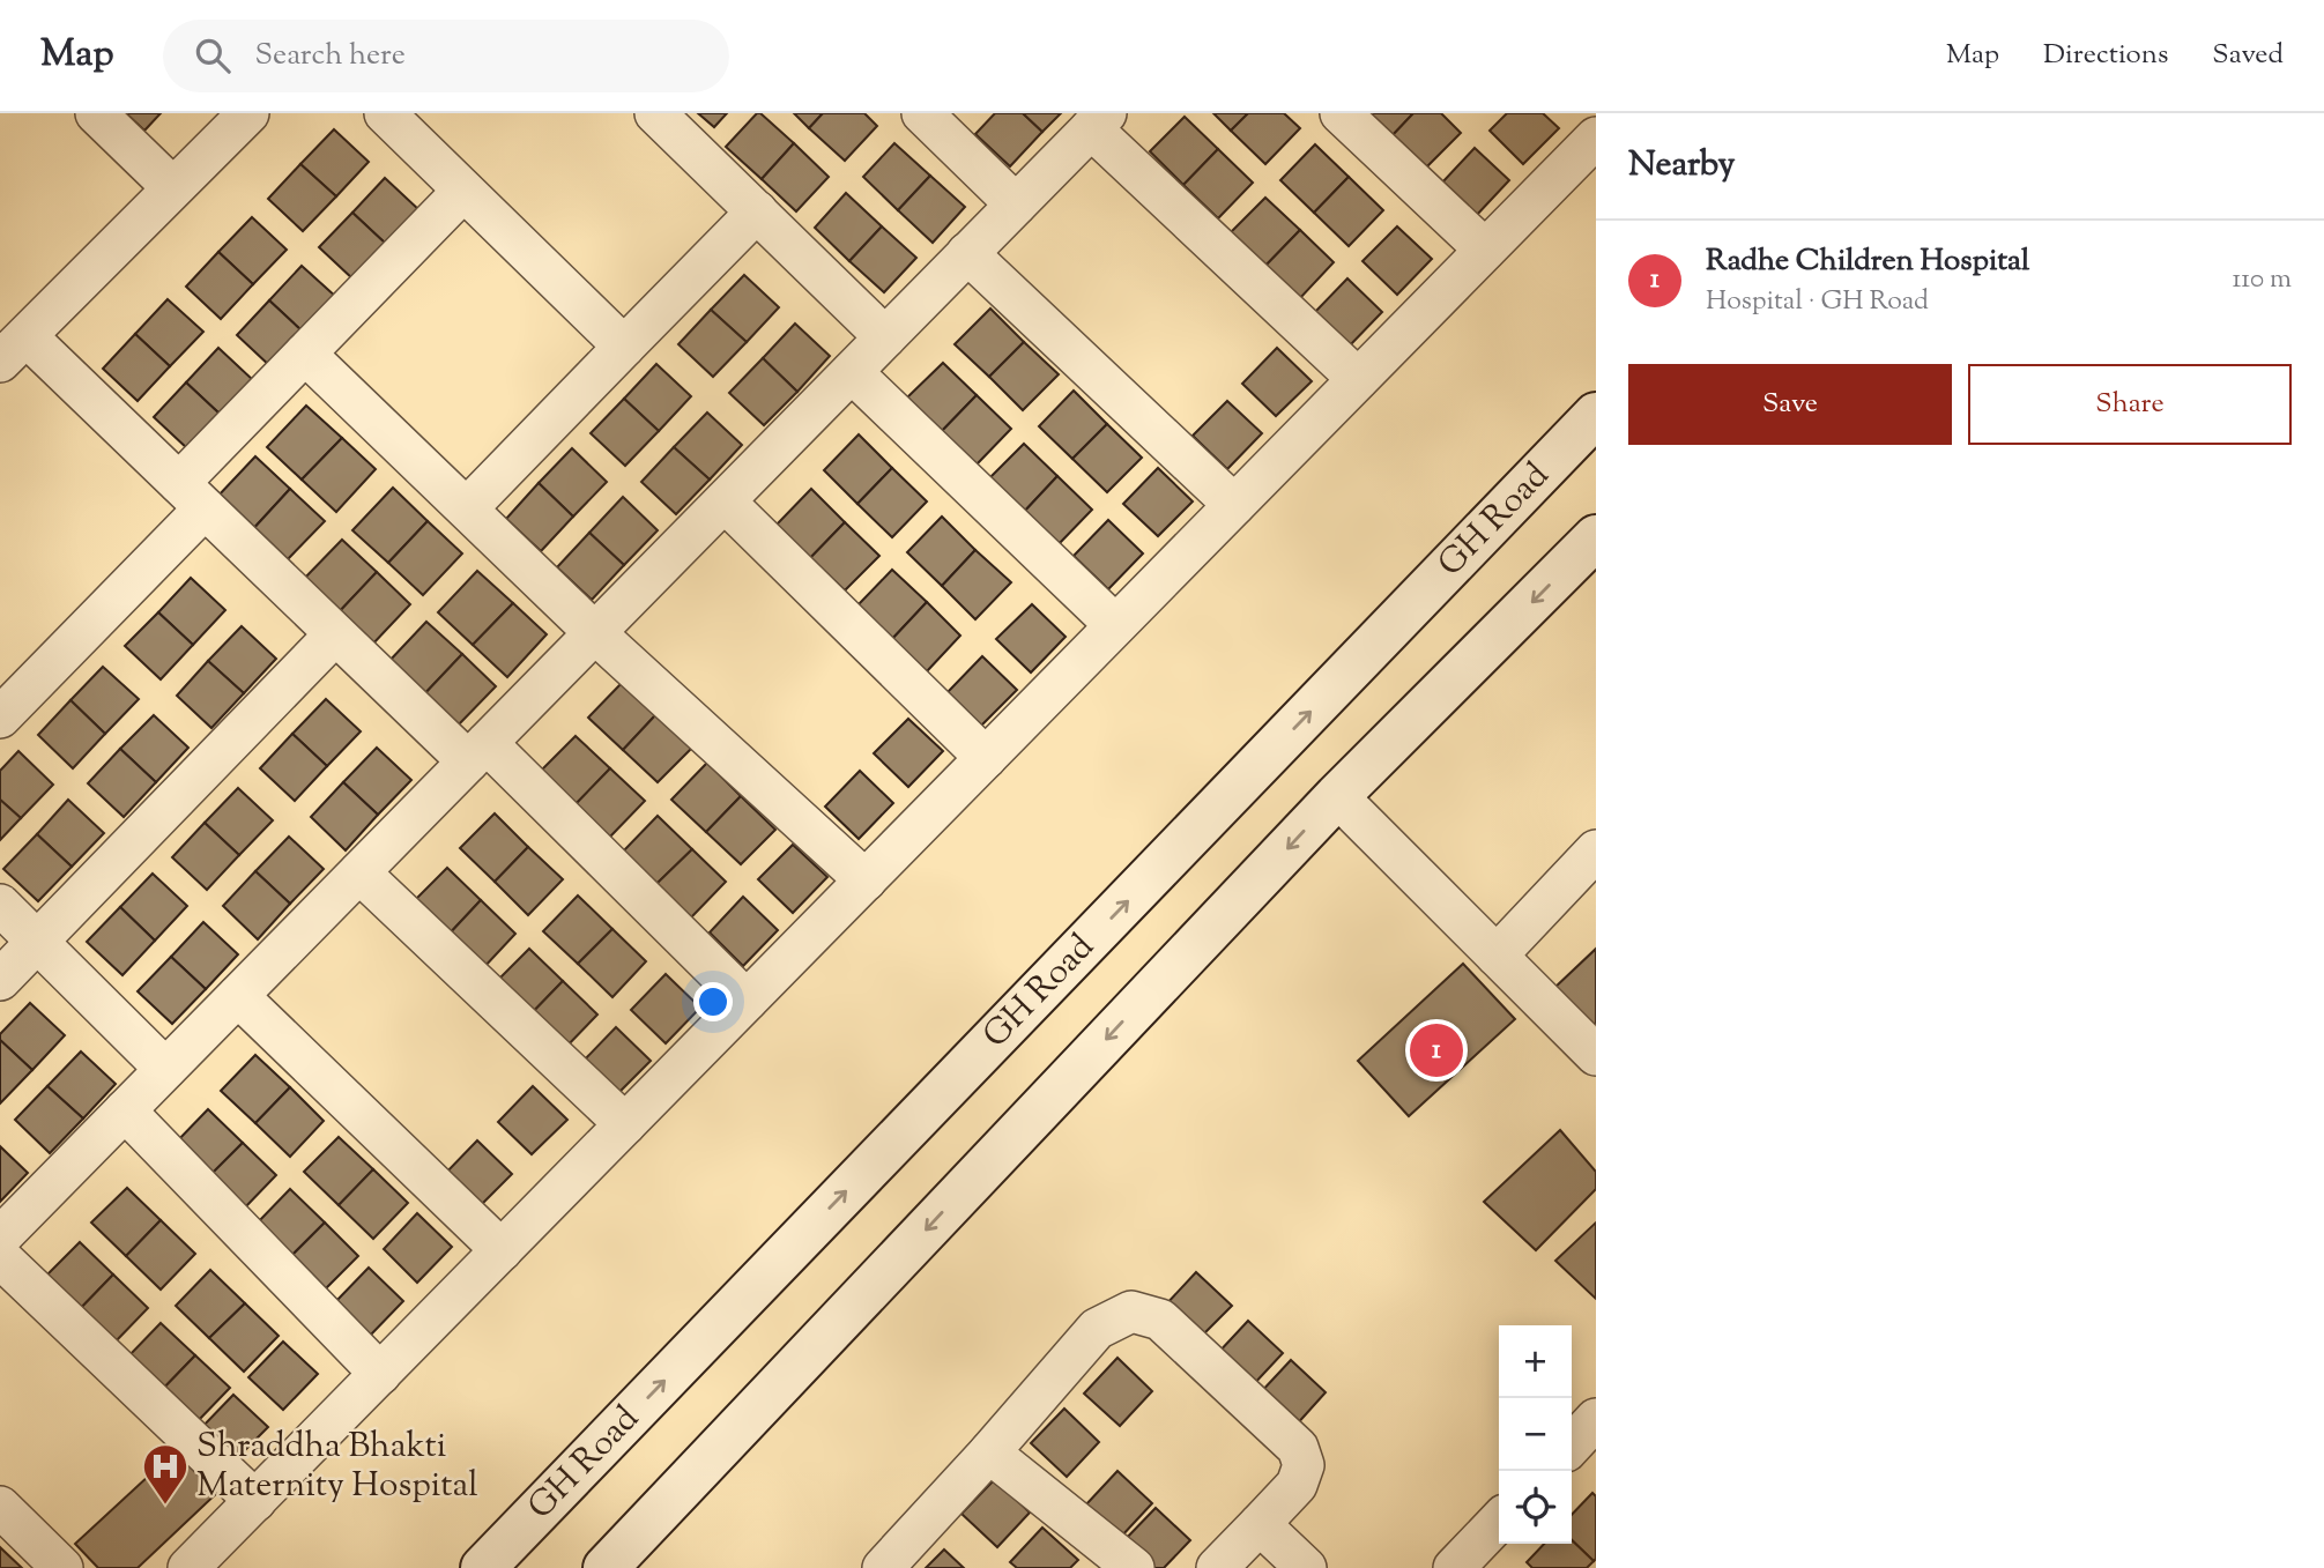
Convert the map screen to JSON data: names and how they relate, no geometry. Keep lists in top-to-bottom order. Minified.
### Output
{"streets":{"main road":["GH Road"]},"places":{"hospital":["Shraddha Bhakti Maternity Hospital"]},"page":{"header":"Map","search":"Search here","nav":["Map","Directions","Saved"],"heading":"Nearby","list":[{"mark":"1","name":"Radhe Children Hospital","note":"Hospital · GH Road","value":"110 m"}],"buttons":["Save","Share"],"pins":"1","map_buttons":["+","−"]}}
